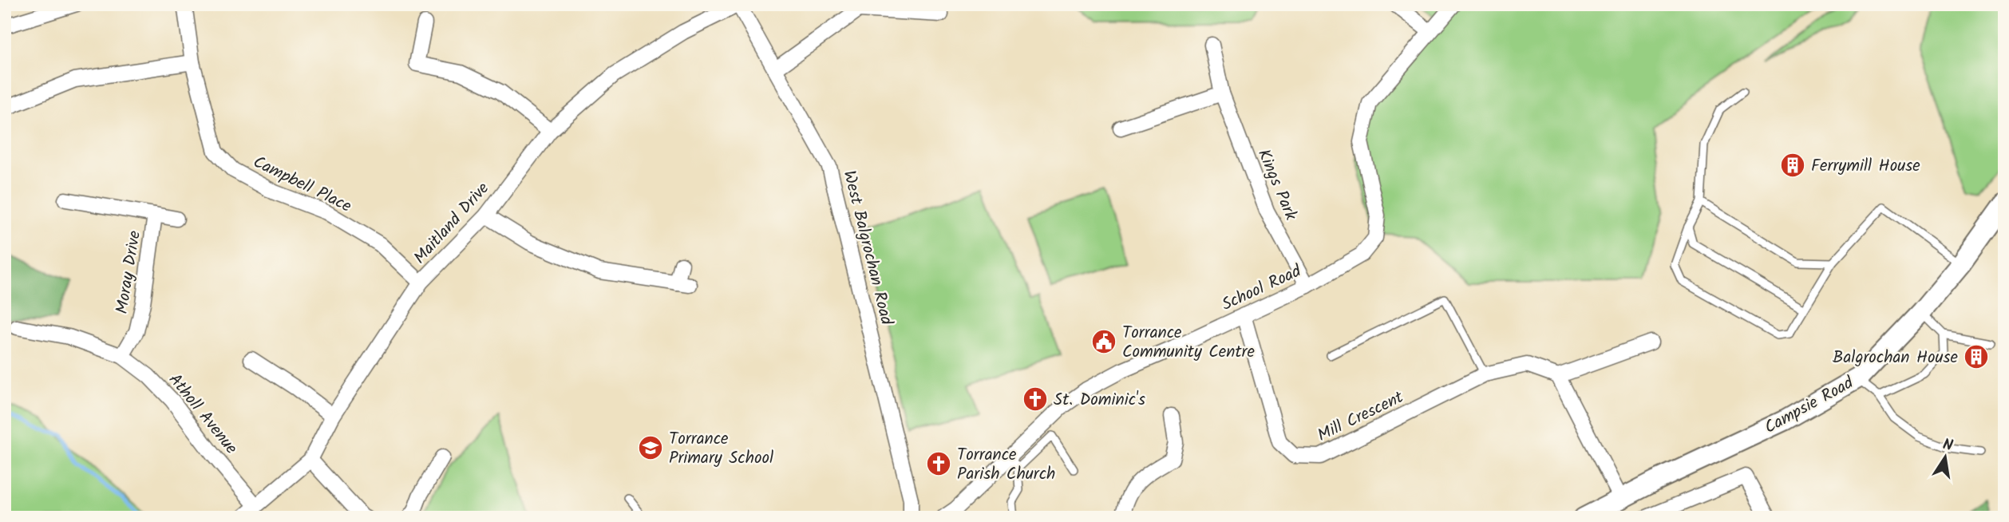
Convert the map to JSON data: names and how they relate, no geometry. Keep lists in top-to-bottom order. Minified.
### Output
{"streets":{"main road":["Campsie Road"],"street":["Campbell Place","Kings Park","Maitland Drive","West Balgrochan Road","Moray Drive","School Road","Atholl Avenue","Mill Crescent"]},"crossings":[["Campbell Place","Maitland Drive"],["Kings Park","School Road"],["Maitland Drive","West Balgrochan Road"],["Maitland Drive","Atholl Avenue"],["Moray Drive","Atholl Avenue"],["School Road","Mill Crescent"]],"places":{"building":["Ferrymill House","Balgrochan House"],"public building":["Torrance Community Centre"],"church":["St. Dominic's","Torrance Parish Church"],"school or university":["Torrance Primary School"]},"north":"top"}
